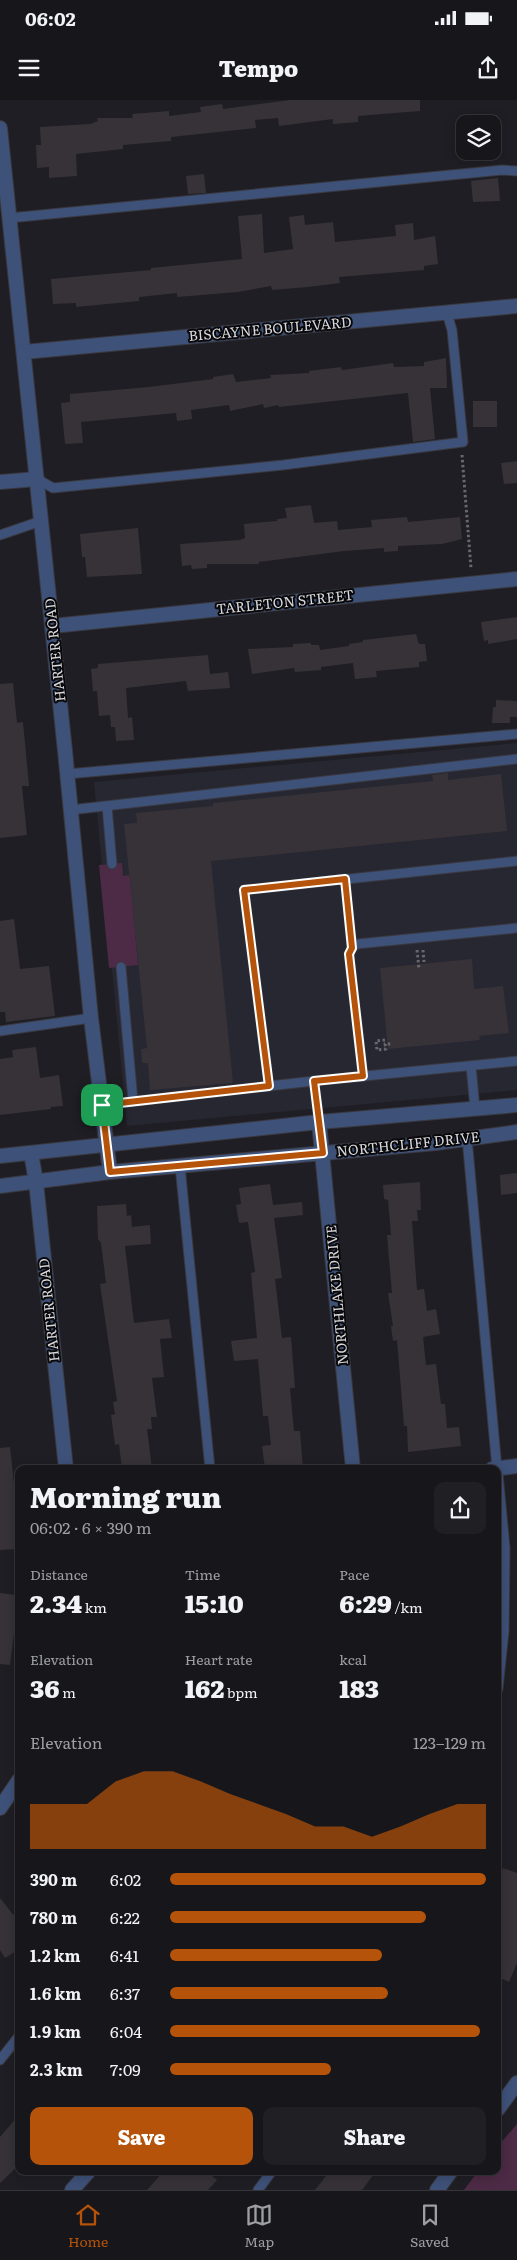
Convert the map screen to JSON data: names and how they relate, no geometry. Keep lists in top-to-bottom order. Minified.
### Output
{"streets":{"street":["BISCAYNE BOULEVARD","TARLETON STREET","HARTER ROAD","NORTHCLIFF DRIVE","NORTHLAKE DRIVE"]},"crossings":[["BISCAYNE BOULEVARD","HARTER ROAD"],["TARLETON STREET","HARTER ROAD"],["HARTER ROAD","NORTHCLIFF DRIVE"],["NORTHCLIFF DRIVE","NORTHLAKE DRIVE"]],"page":{"status":"06:02","header":"Tempo","heading":["Morning run","06:02 · 6 × 390 m"],"stats":[["Distance","2.34 km"],["Time","15:10"],["Pace","6:29 /km"],["Elevation","36 m"],["Heart rate","162 bpm"],["kcal","183"]],"chart":["Elevation","123–129 m"],"list":[{"name":"390 m","note":"6:02"},{"name":"780 m","note":"6:22"},{"name":"1.2 km","note":"6:41"},{"name":"1.6 km","note":"6:37"},{"name":"1.9 km","note":"6:04"},{"name":"2.3 km","note":"7:09"}],"buttons":["Save","Share"],"tabs":["Home","Map","Saved"]}}
